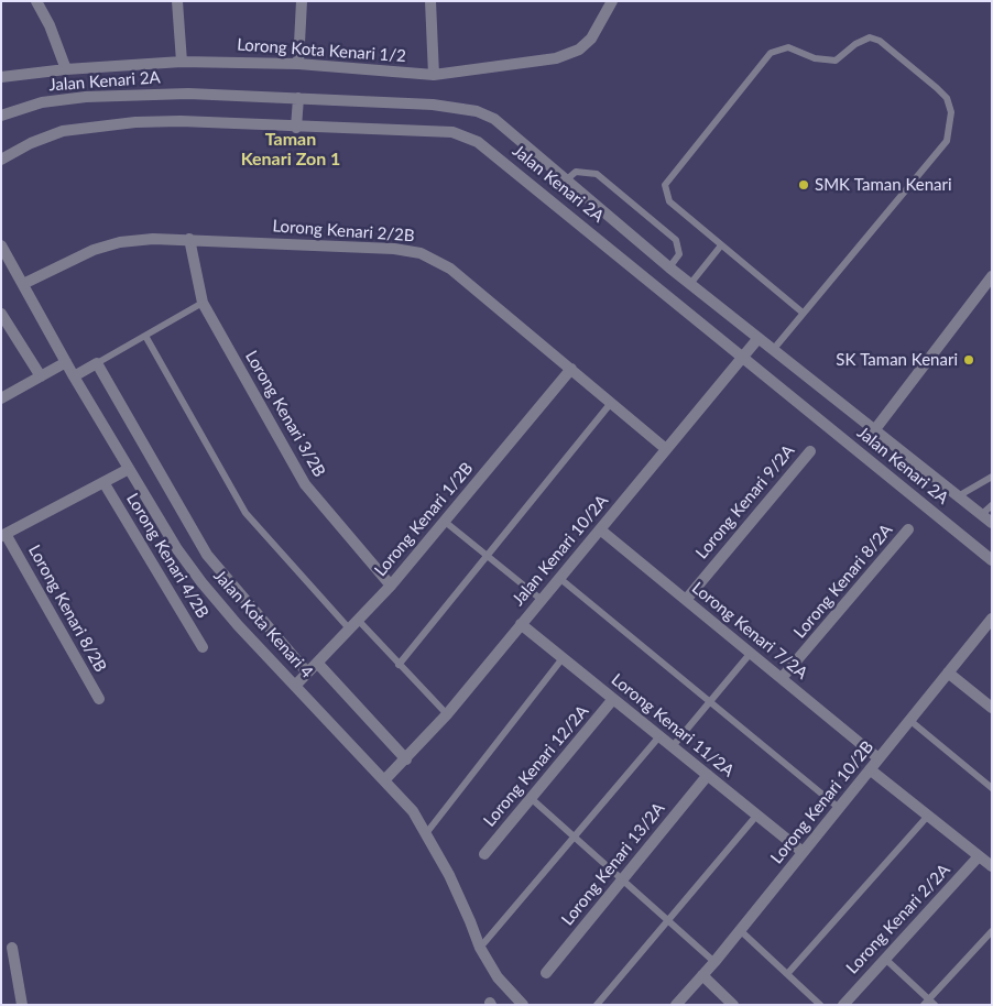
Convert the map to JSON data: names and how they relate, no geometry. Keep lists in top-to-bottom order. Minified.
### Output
{"streets":{"street":["Lorong Kota Kenari 1/2","Jalan Kenari 2A","Lorong Kenari 2/2B","Lorong Kenari 3/2B","Lorong Kenari 9/2A","Lorong Kenari 1/2B","Jalan Kenari 10/2A","Lorong Kenari 4/2B","Lorong Kenari 8/2A","Lorong Kenari 8/2B","Jalan Kota Kenari 4","Lorong Kenari 7/2A","Lorong Kenari 11/2A","Lorong Kenari 12/2A","Lorong Kenari 10/2B","Lorong Kenari 13/2A","Lorong Kenari 2/2A"]},"crossings":[["Jalan Kenari 2A","Jalan Kenari 10/2A"],["Lorong Kenari 2/2B","Lorong Kenari 3/2B"],["Lorong Kenari 2/2B","Lorong Kenari 1/2B"],["Lorong Kenari 2/2B","Jalan Kenari 10/2A"],["Lorong Kenari 2/2B","Jalan Kota Kenari 4"],["Lorong Kenari 3/2B","Lorong Kenari 1/2B"],["Lorong Kenari 9/2A","Lorong Kenari 7/2A"],["Lorong Kenari 1/2B","Jalan Kota Kenari 4"],["Jalan Kenari 10/2A","Jalan Kota Kenari 4"],["Jalan Kenari 10/2A","Lorong Kenari 7/2A"],["Jalan Kenari 10/2A","Lorong Kenari 11/2A"],["Lorong Kenari 8/2A","Lorong Kenari 7/2A"],["Lorong Kenari 7/2A","Lorong Kenari 10/2B"],["Lorong Kenari 11/2A","Lorong Kenari 12/2A"],["Lorong Kenari 11/2A","Lorong Kenari 10/2B"],["Lorong Kenari 11/2A","Lorong Kenari 13/2A"]],"districts":["Taman Kenari Zon 1"],"places":["SMK Taman Kenari","SK Taman Kenari"]}
